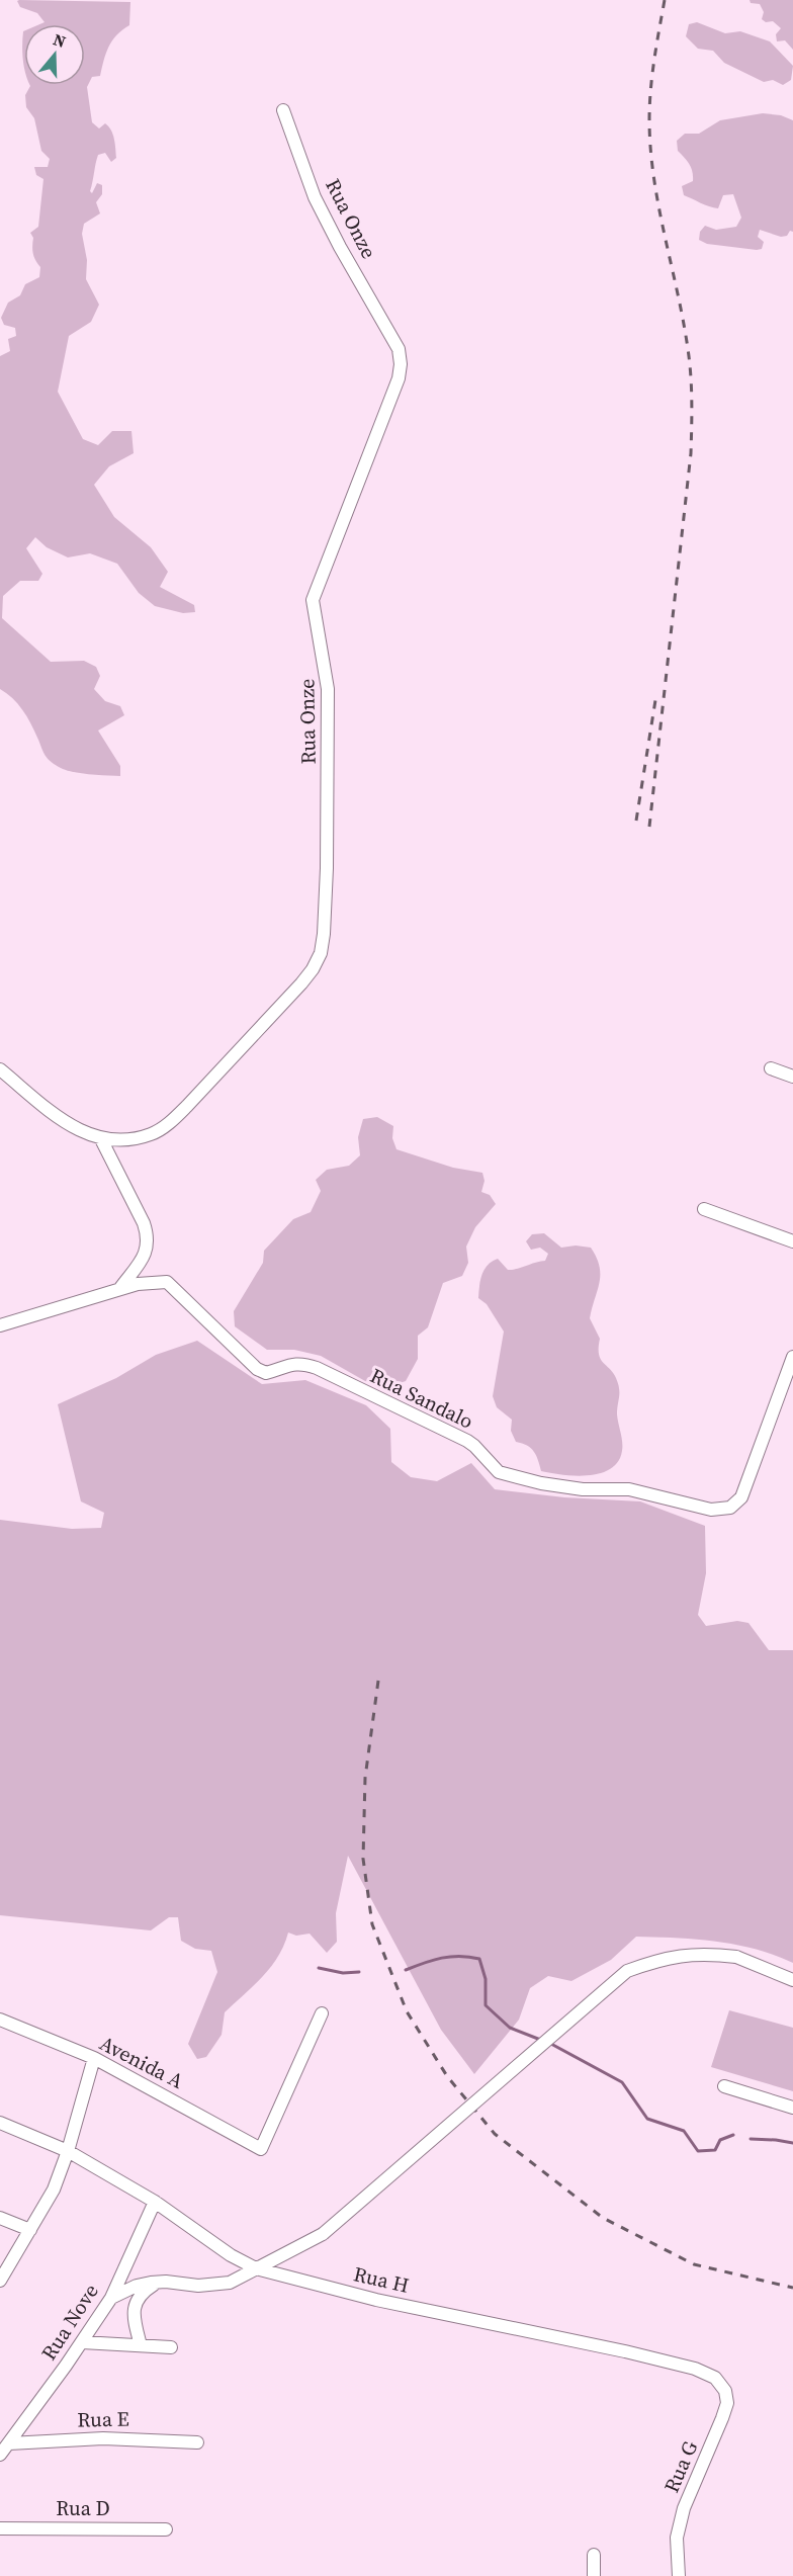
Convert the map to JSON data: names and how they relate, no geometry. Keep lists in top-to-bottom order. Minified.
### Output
{"streets":{"street":["Rua Onze","Rua Sandalo","Avenida A","Rua H","Rua Nove","Rua E","Rua G","Rua D"]},"crossings":[["Rua H","Rua Nove"],["Rua H","Rua G"],["Rua Nove","Rua E"]],"north":"top"}
